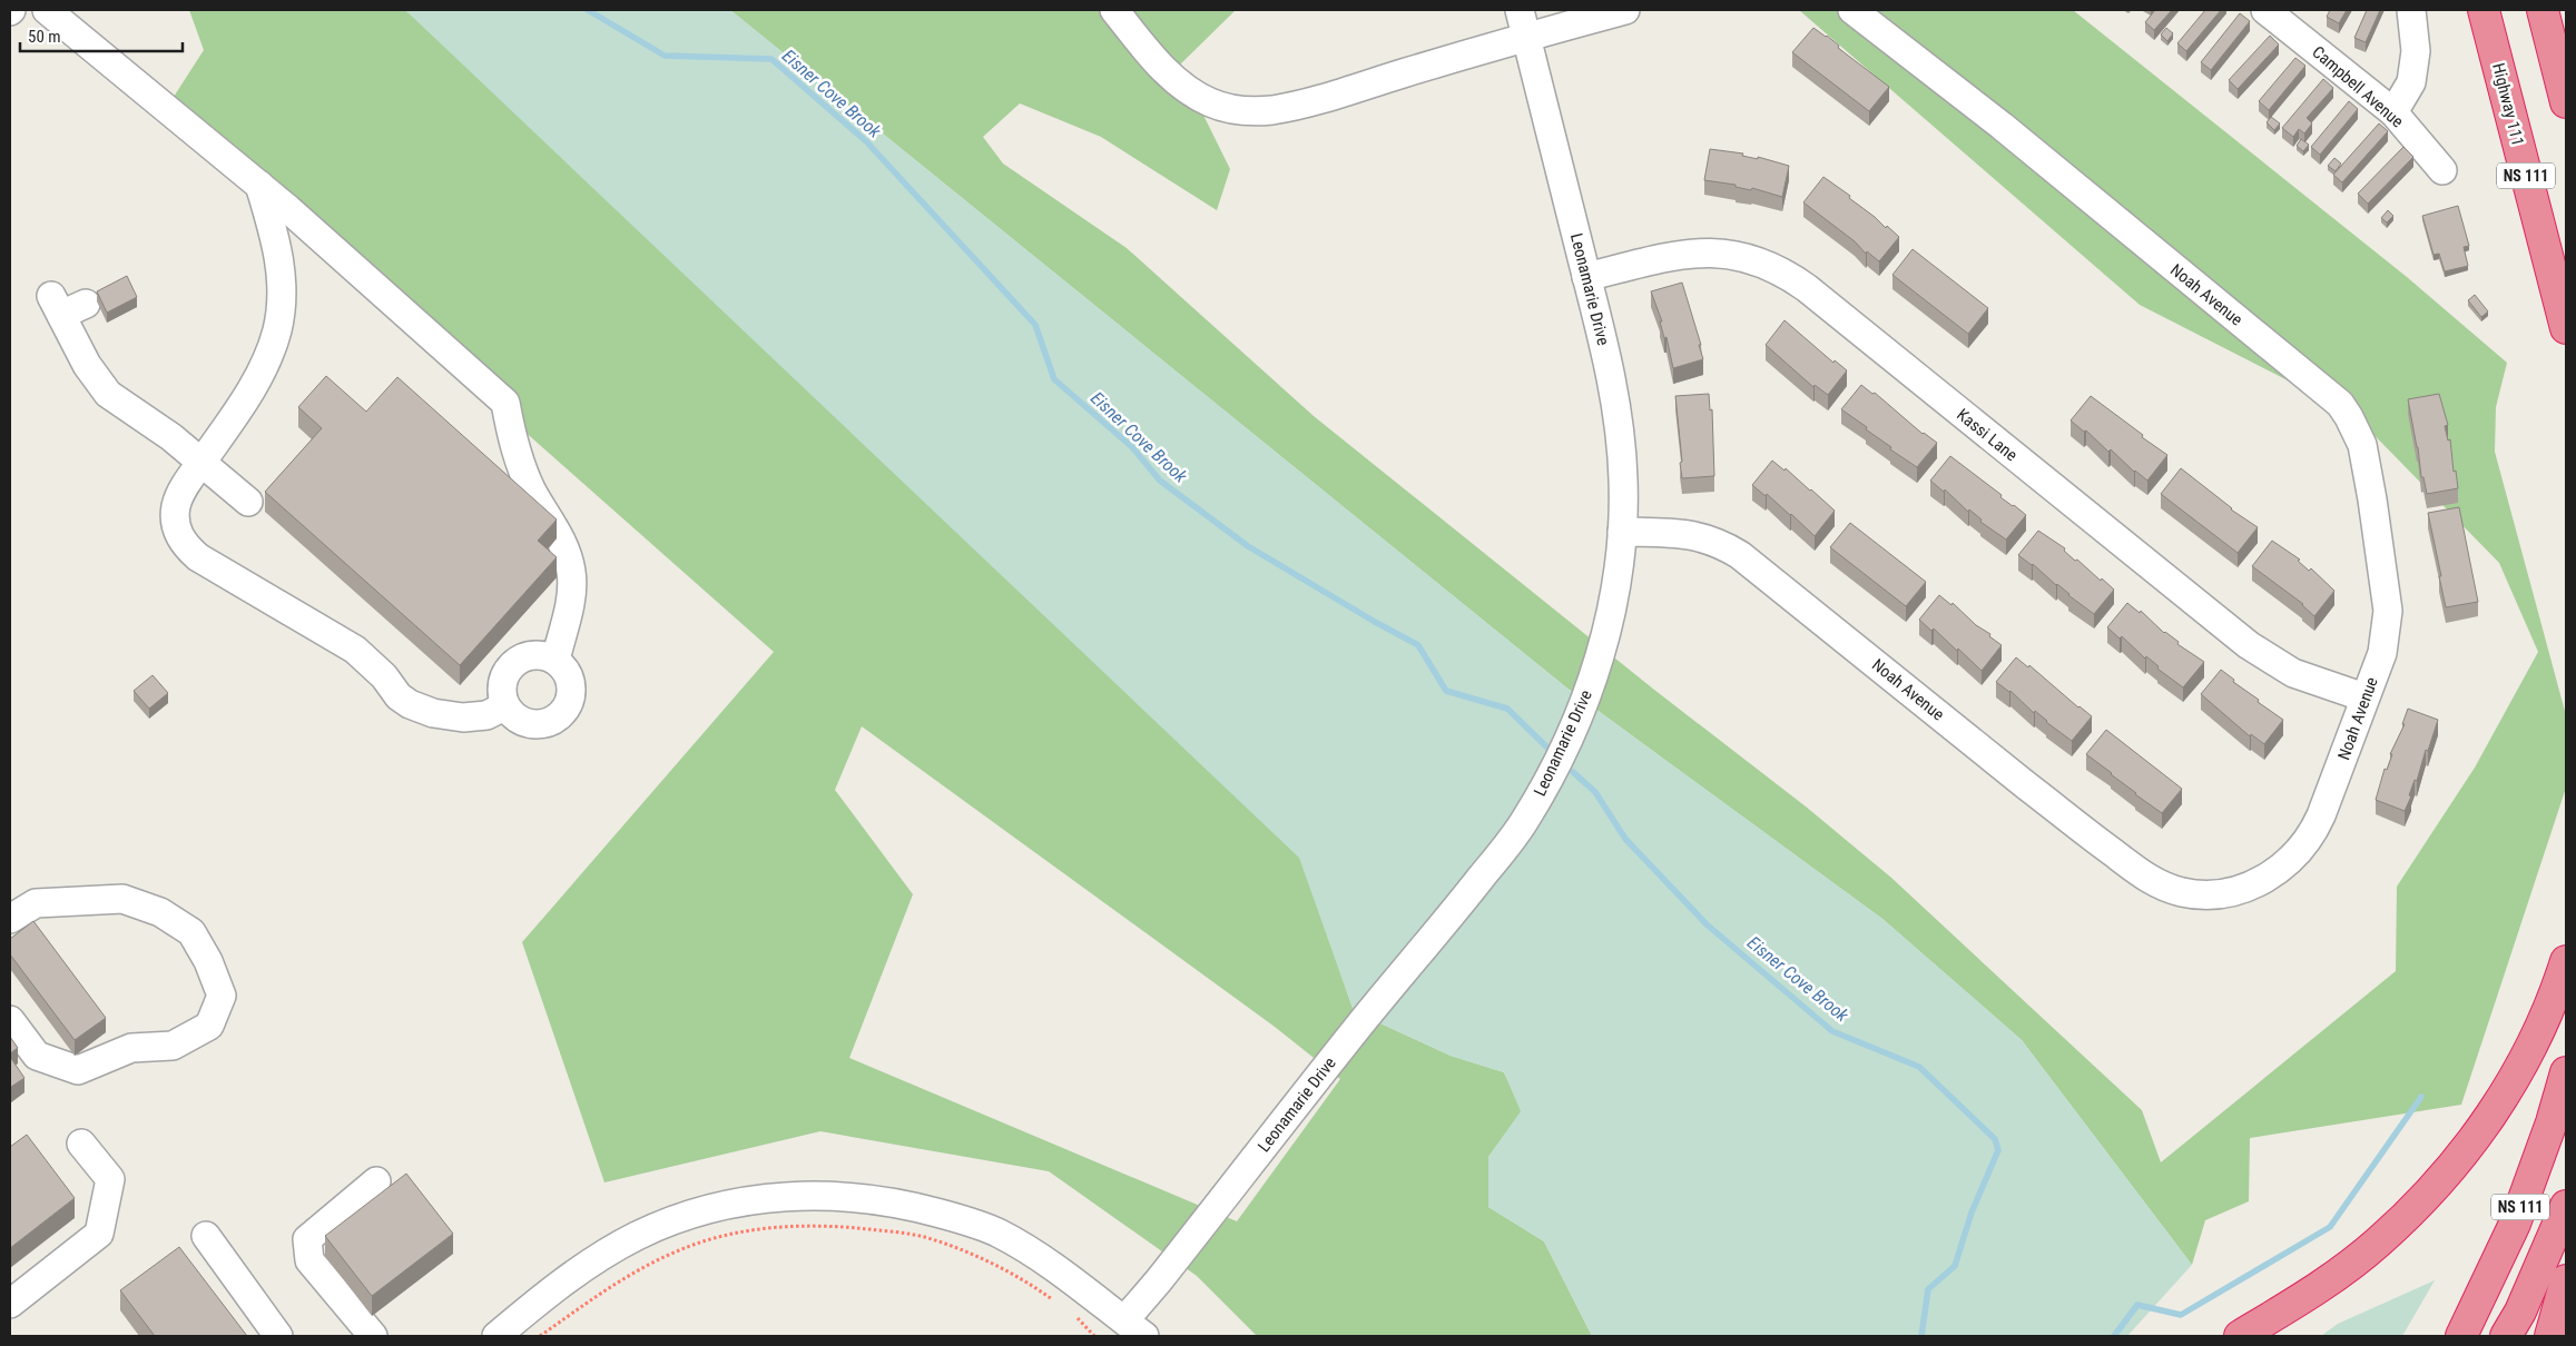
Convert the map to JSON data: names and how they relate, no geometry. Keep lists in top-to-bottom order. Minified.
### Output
{"streets":{"highway":["Highway 111","NS 111"],"street":["Campbell Avenue","Leonamarie Drive","Noah Avenue","Kassi Lane"]},"crossings":[["Leonamarie Drive","Noah Avenue"],["Leonamarie Drive","Kassi Lane"],["Noah Avenue","Kassi Lane"]],"water":["Eisner Cove Brook"],"scale_bar":"50 m"}
